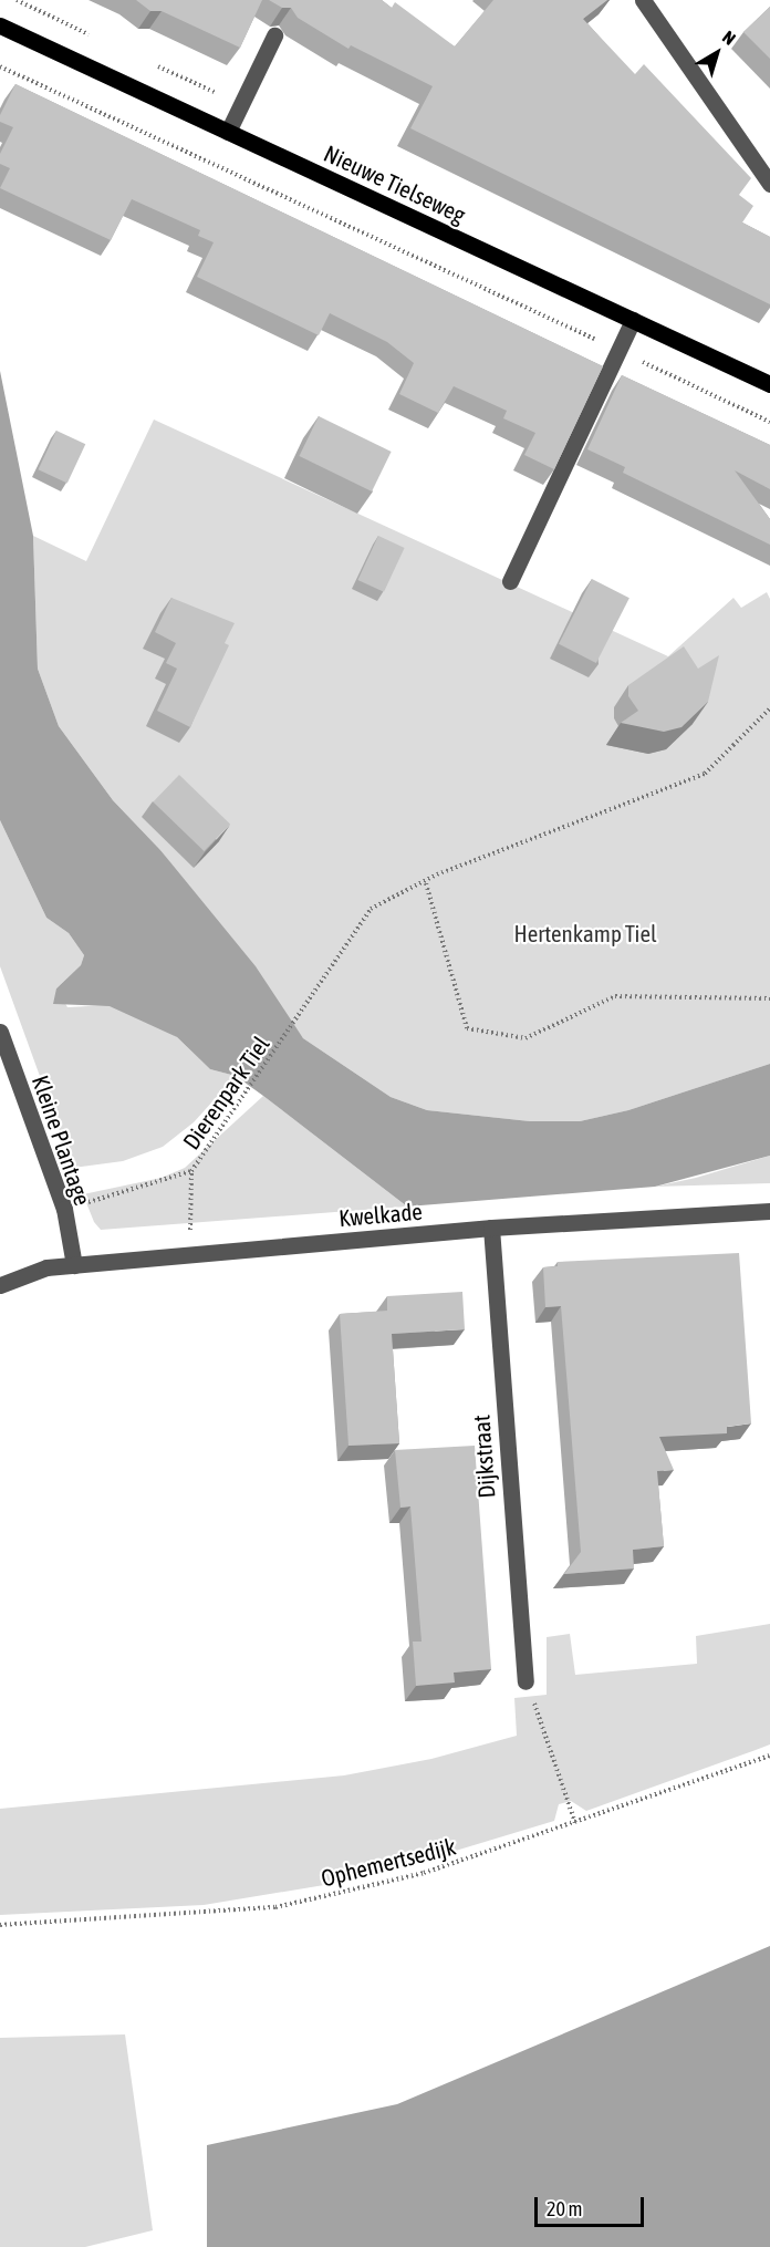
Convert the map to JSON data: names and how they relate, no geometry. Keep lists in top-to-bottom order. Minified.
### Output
{"streets":{"main road":["Nieuwe Tielseweg"],"street":["Kleine Plantage","Kwelkade","Dijkstraat"],"path":["Dierenpark Tiel","Ophemertsedijk"]},"crossings":[["Dierenpark Tiel","Kleine Plantage"],["Kleine Plantage","Kwelkade"],["Kwelkade","Dijkstraat"]],"parks":["Hertenkamp Tiel"],"scale_bar":"20 m","north":"top right"}
